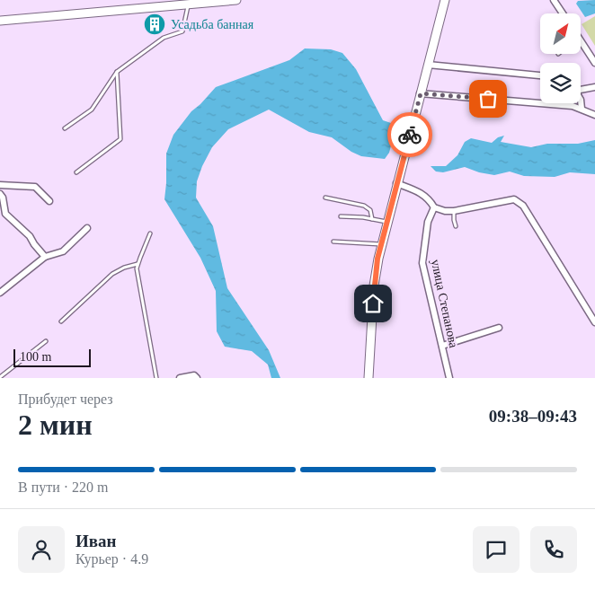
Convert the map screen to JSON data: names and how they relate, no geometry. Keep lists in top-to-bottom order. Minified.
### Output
{"streets":{"street":["улица Степанова"]},"places":{"building":["Усадьба банная"]},"scale_bar":"100 m","north":"top right","page":{"scale":"100 m","heading":["2 мин","Прибудет через","09:38–09:43"],"panel":["Иван","Курьер · 4.9"],"bar":"В пути · 220 m"}}
